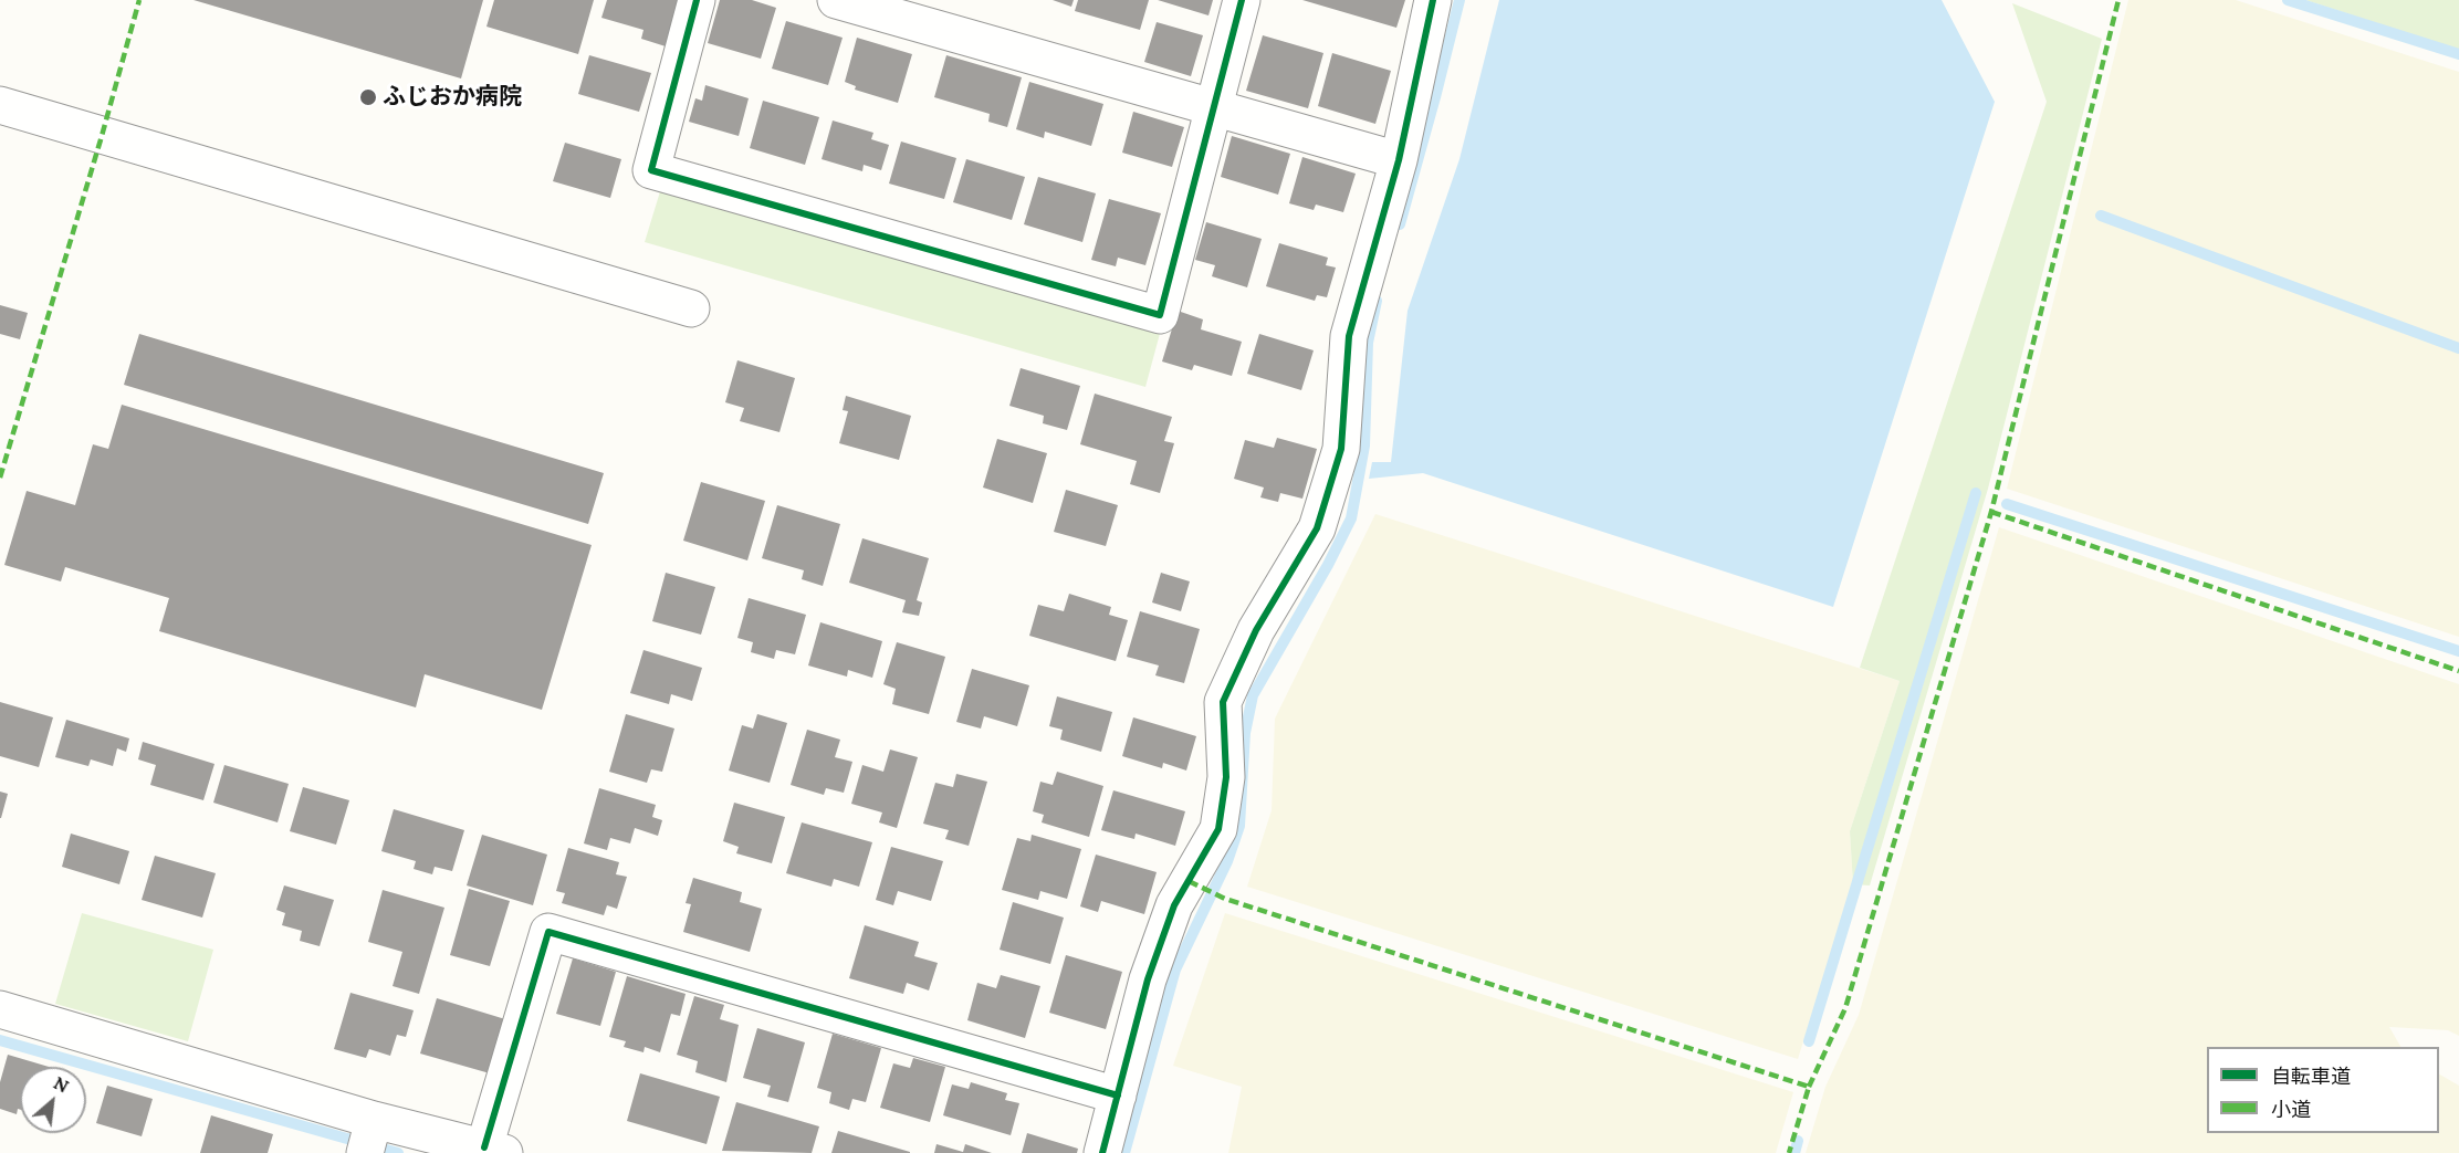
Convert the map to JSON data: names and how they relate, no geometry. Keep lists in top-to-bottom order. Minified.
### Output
{"places":["ふじおか病院"],"legend":["自転車道","小道"],"north":"top right"}
